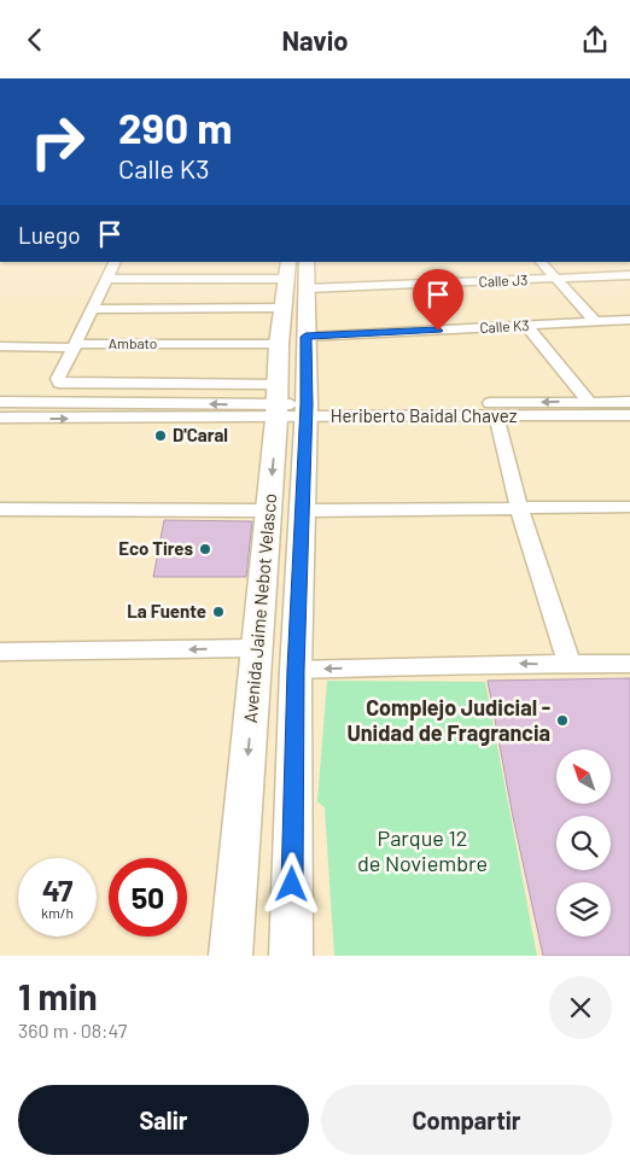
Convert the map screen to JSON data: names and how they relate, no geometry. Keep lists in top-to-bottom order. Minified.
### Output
{"streets":{"main road":["Avenida Jaime Nebot Velasco"],"street":["Calle J3","Calle K3","Ambato","Heriberto Baidal Chavez"]},"crossings":[["Calle J3","Ambato"],["Calle J3","Avenida Jaime Nebot Velasco"],["Calle K3","Ambato"],["Calle K3","Avenida Jaime Nebot Velasco"],["Ambato","Avenida Jaime Nebot Velasco"],["Heriberto Baidal Chavez","Avenida Jaime Nebot Velasco"]],"parks":["Parque 12 de Noviembre"],"places":["D'Caral","Eco Tires","La Fuente","Complejo Judicial - Unidad de Fragrancia"],"north":"top left","page":{"header":"Navio","turn":["290 m","Calle K3"],"then":"Luego","speed":"47 km/h","limit":"50","heading":["1 min","360 m · 08:47"],"buttons":["Salir","Compartir"]}}
